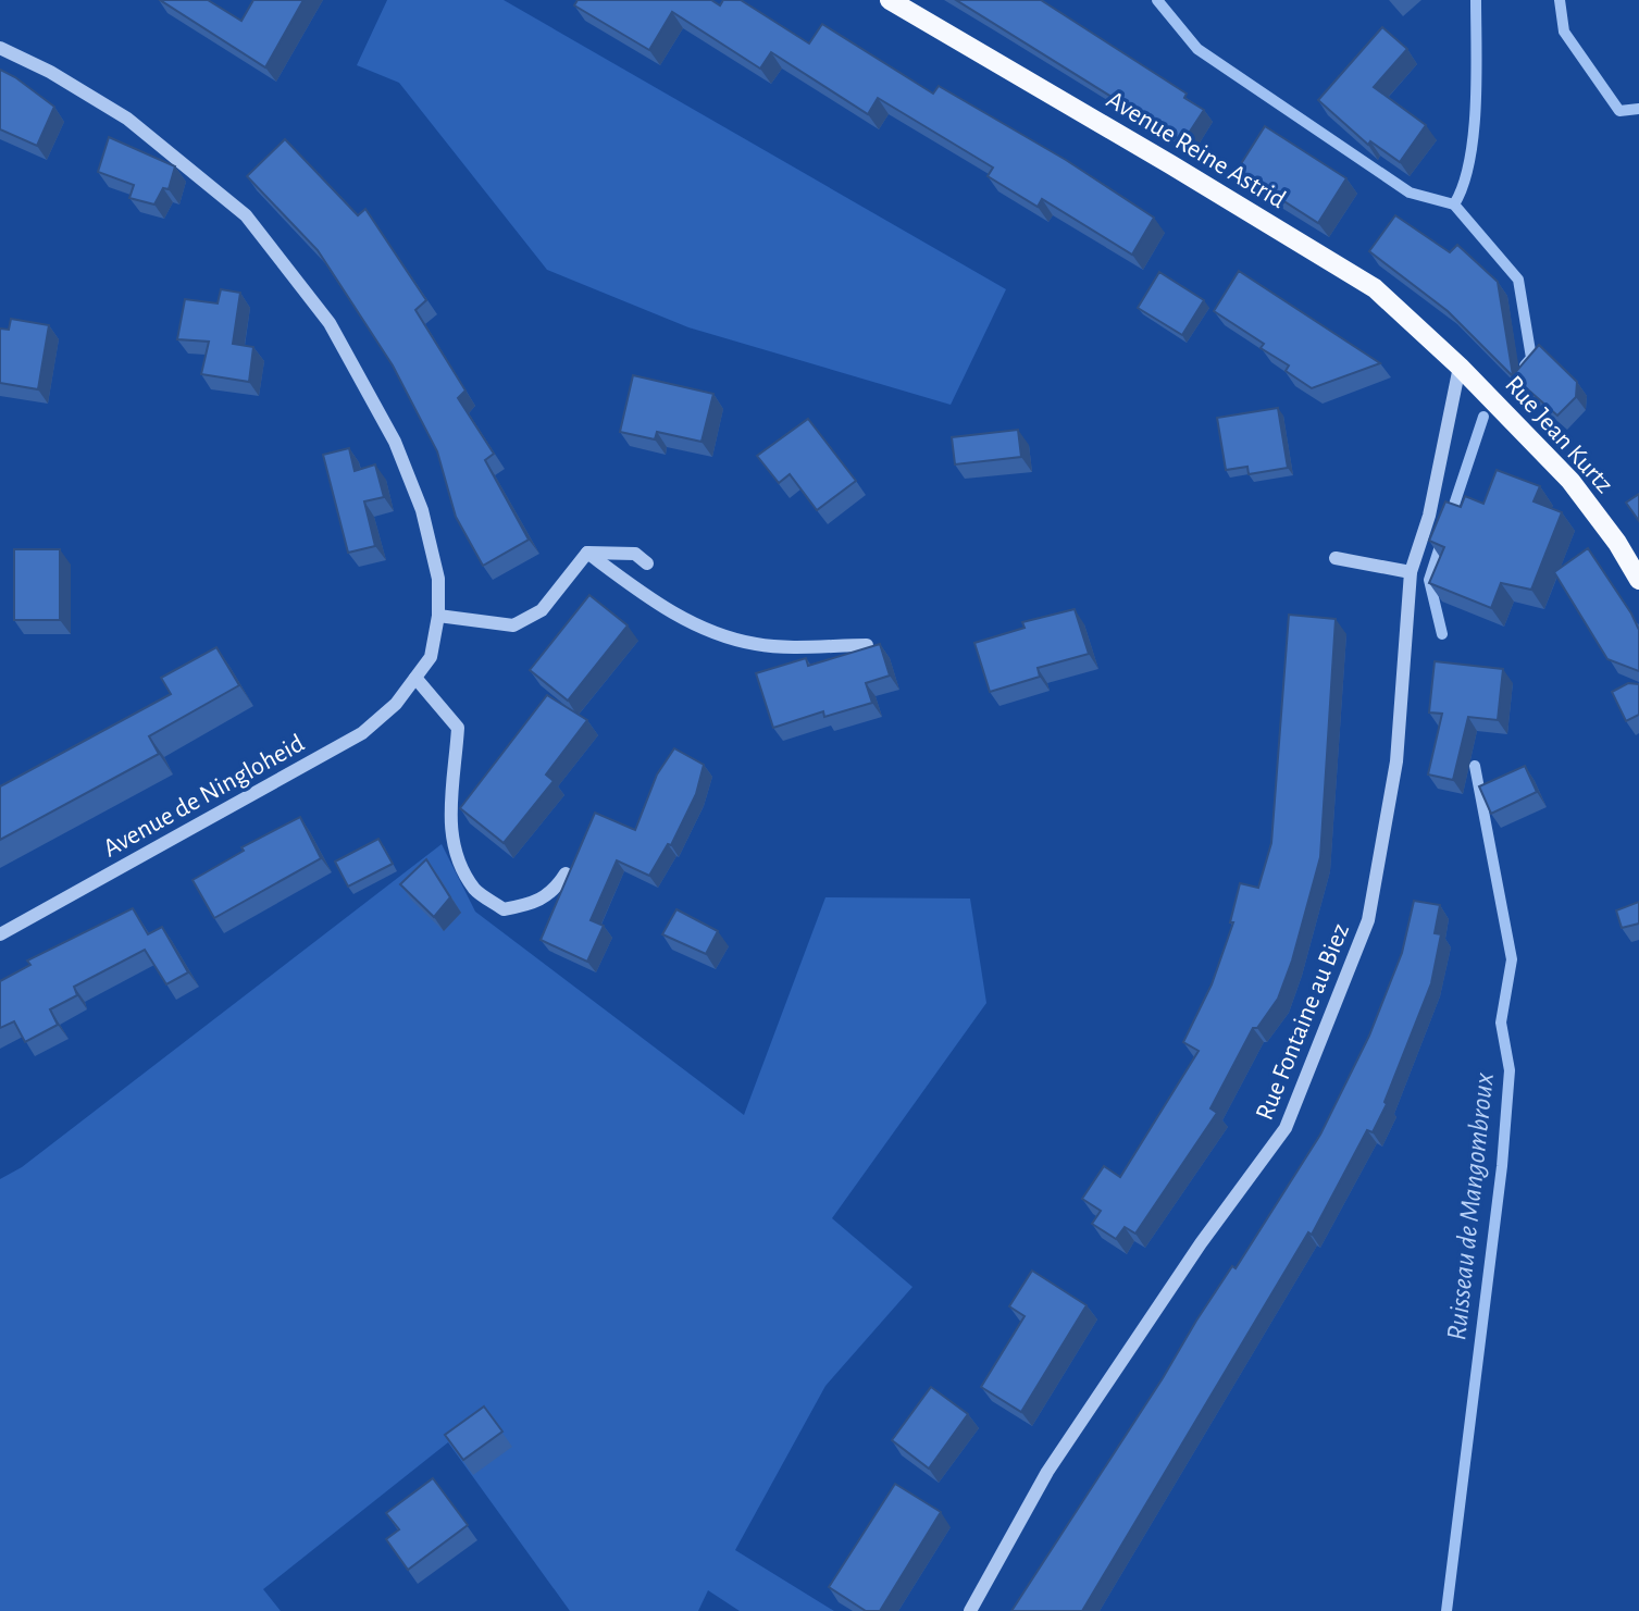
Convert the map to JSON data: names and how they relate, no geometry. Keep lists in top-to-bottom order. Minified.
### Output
{"streets":{"main road":["Avenue Reine Astrid","Rue Jean Kurtz"],"street":["Avenue de Ningloheid","Rue Fontaine au Biez"]},"crossings":[["Avenue Reine Astrid","Rue Jean Kurtz"],["Avenue Reine Astrid","Rue Fontaine au Biez"],["Rue Jean Kurtz","Rue Fontaine au Biez"]],"water":["Ruisseau de Mangombroux"]}
